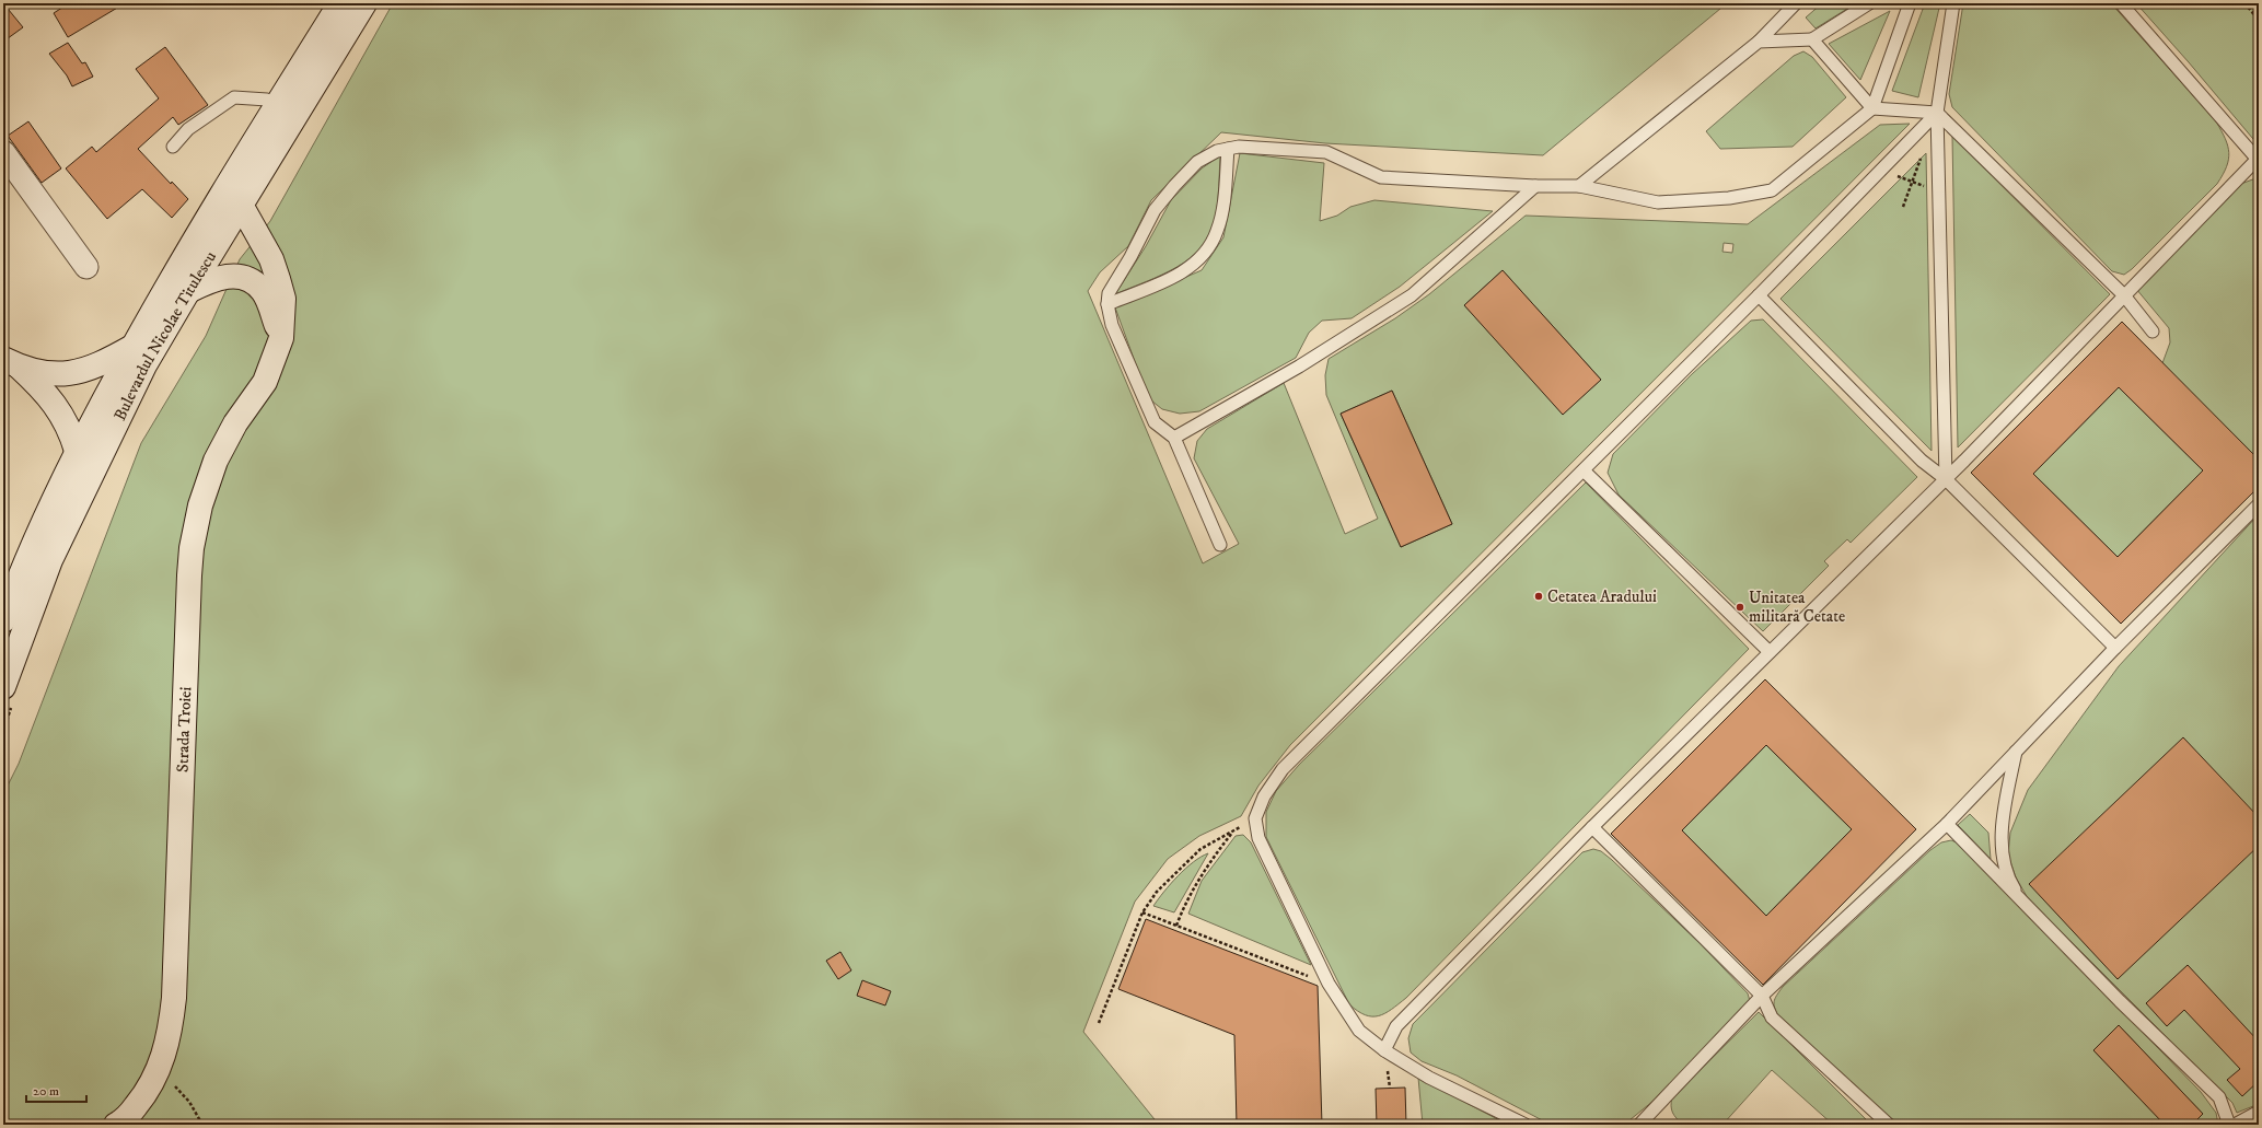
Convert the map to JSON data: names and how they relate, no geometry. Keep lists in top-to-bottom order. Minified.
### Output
{"streets":{"main road":["Bulevardul Nicolae Titulescu","Strada Troiei"]},"crossings":[["Bulevardul Nicolae Titulescu","Strada Troiei"]],"places":["Cetatea Aradului","Unitatea militară Cetate"],"scale_bar":"20 m"}
